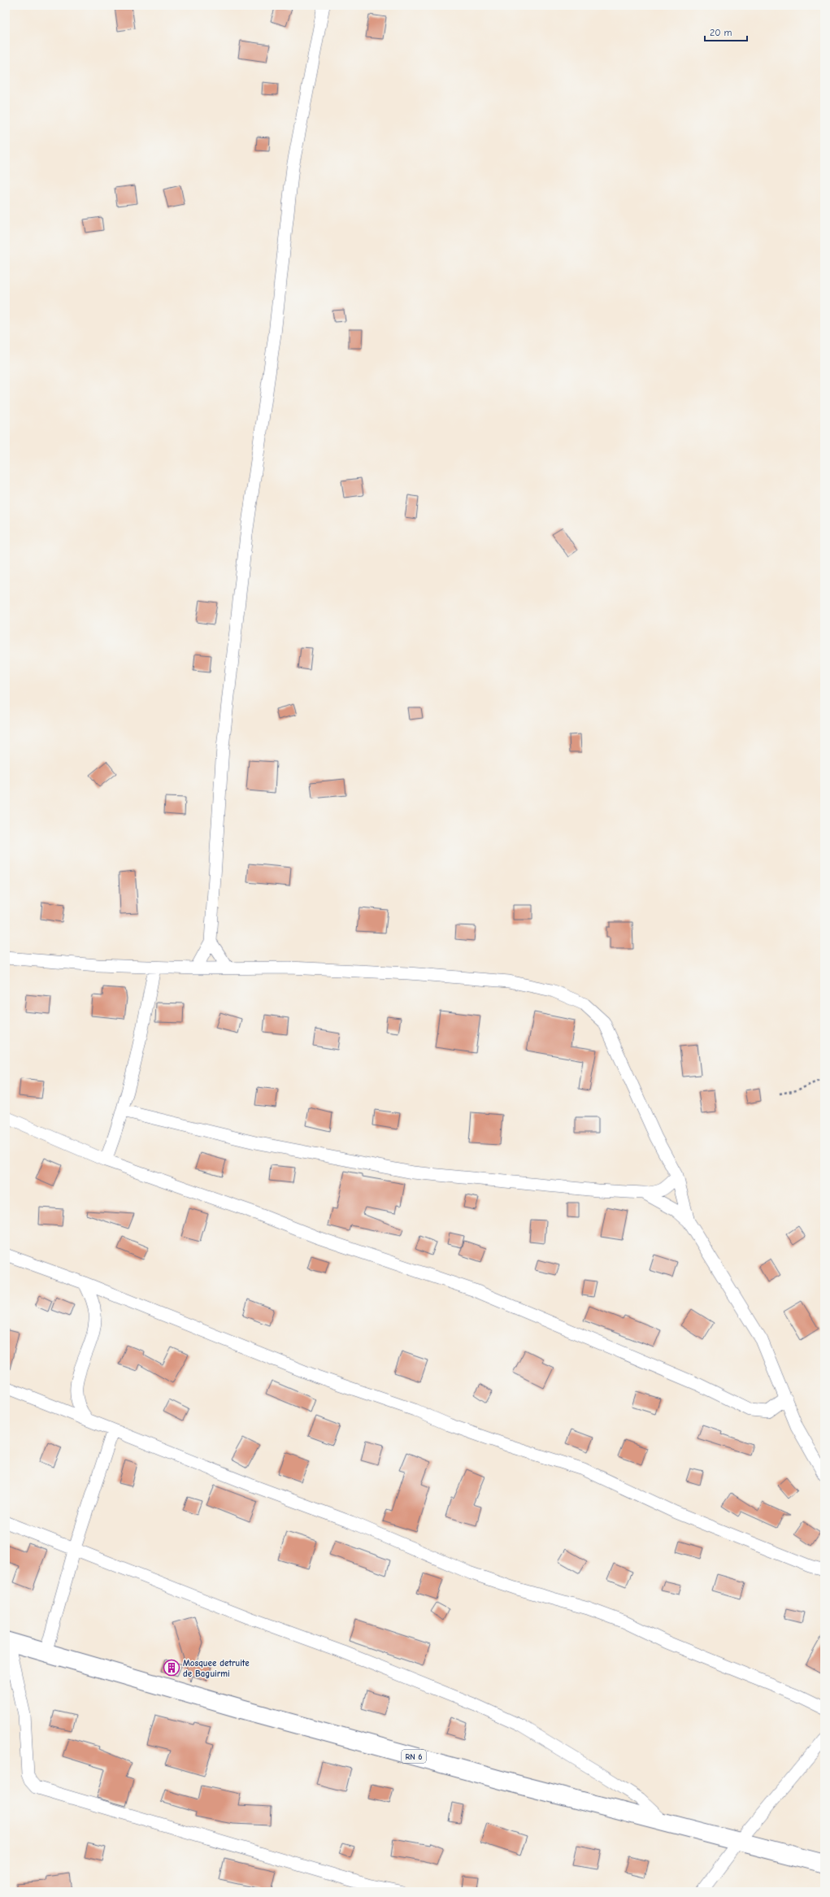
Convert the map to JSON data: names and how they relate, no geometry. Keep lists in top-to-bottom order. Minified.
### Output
{"streets":{"main road":["RN 6"]},"places":{"building":["Mosquee detruite de Baguirmi"]},"scale_bar":"20 m"}
